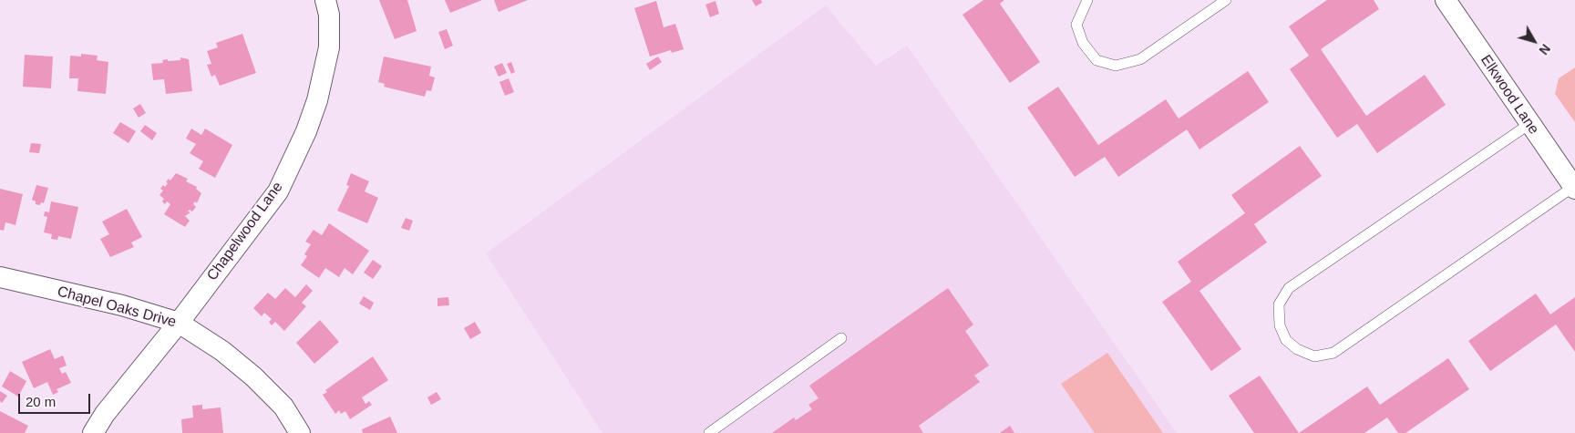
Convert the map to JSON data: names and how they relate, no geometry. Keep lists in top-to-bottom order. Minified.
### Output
{"streets":{"street":["Elkwood Lane","Chapelwood Lane","Chapel Oaks Drive"]},"crossings":[["Chapelwood Lane","Chapel Oaks Drive"]],"scale_bar":"20 m","north":"bottom right"}
